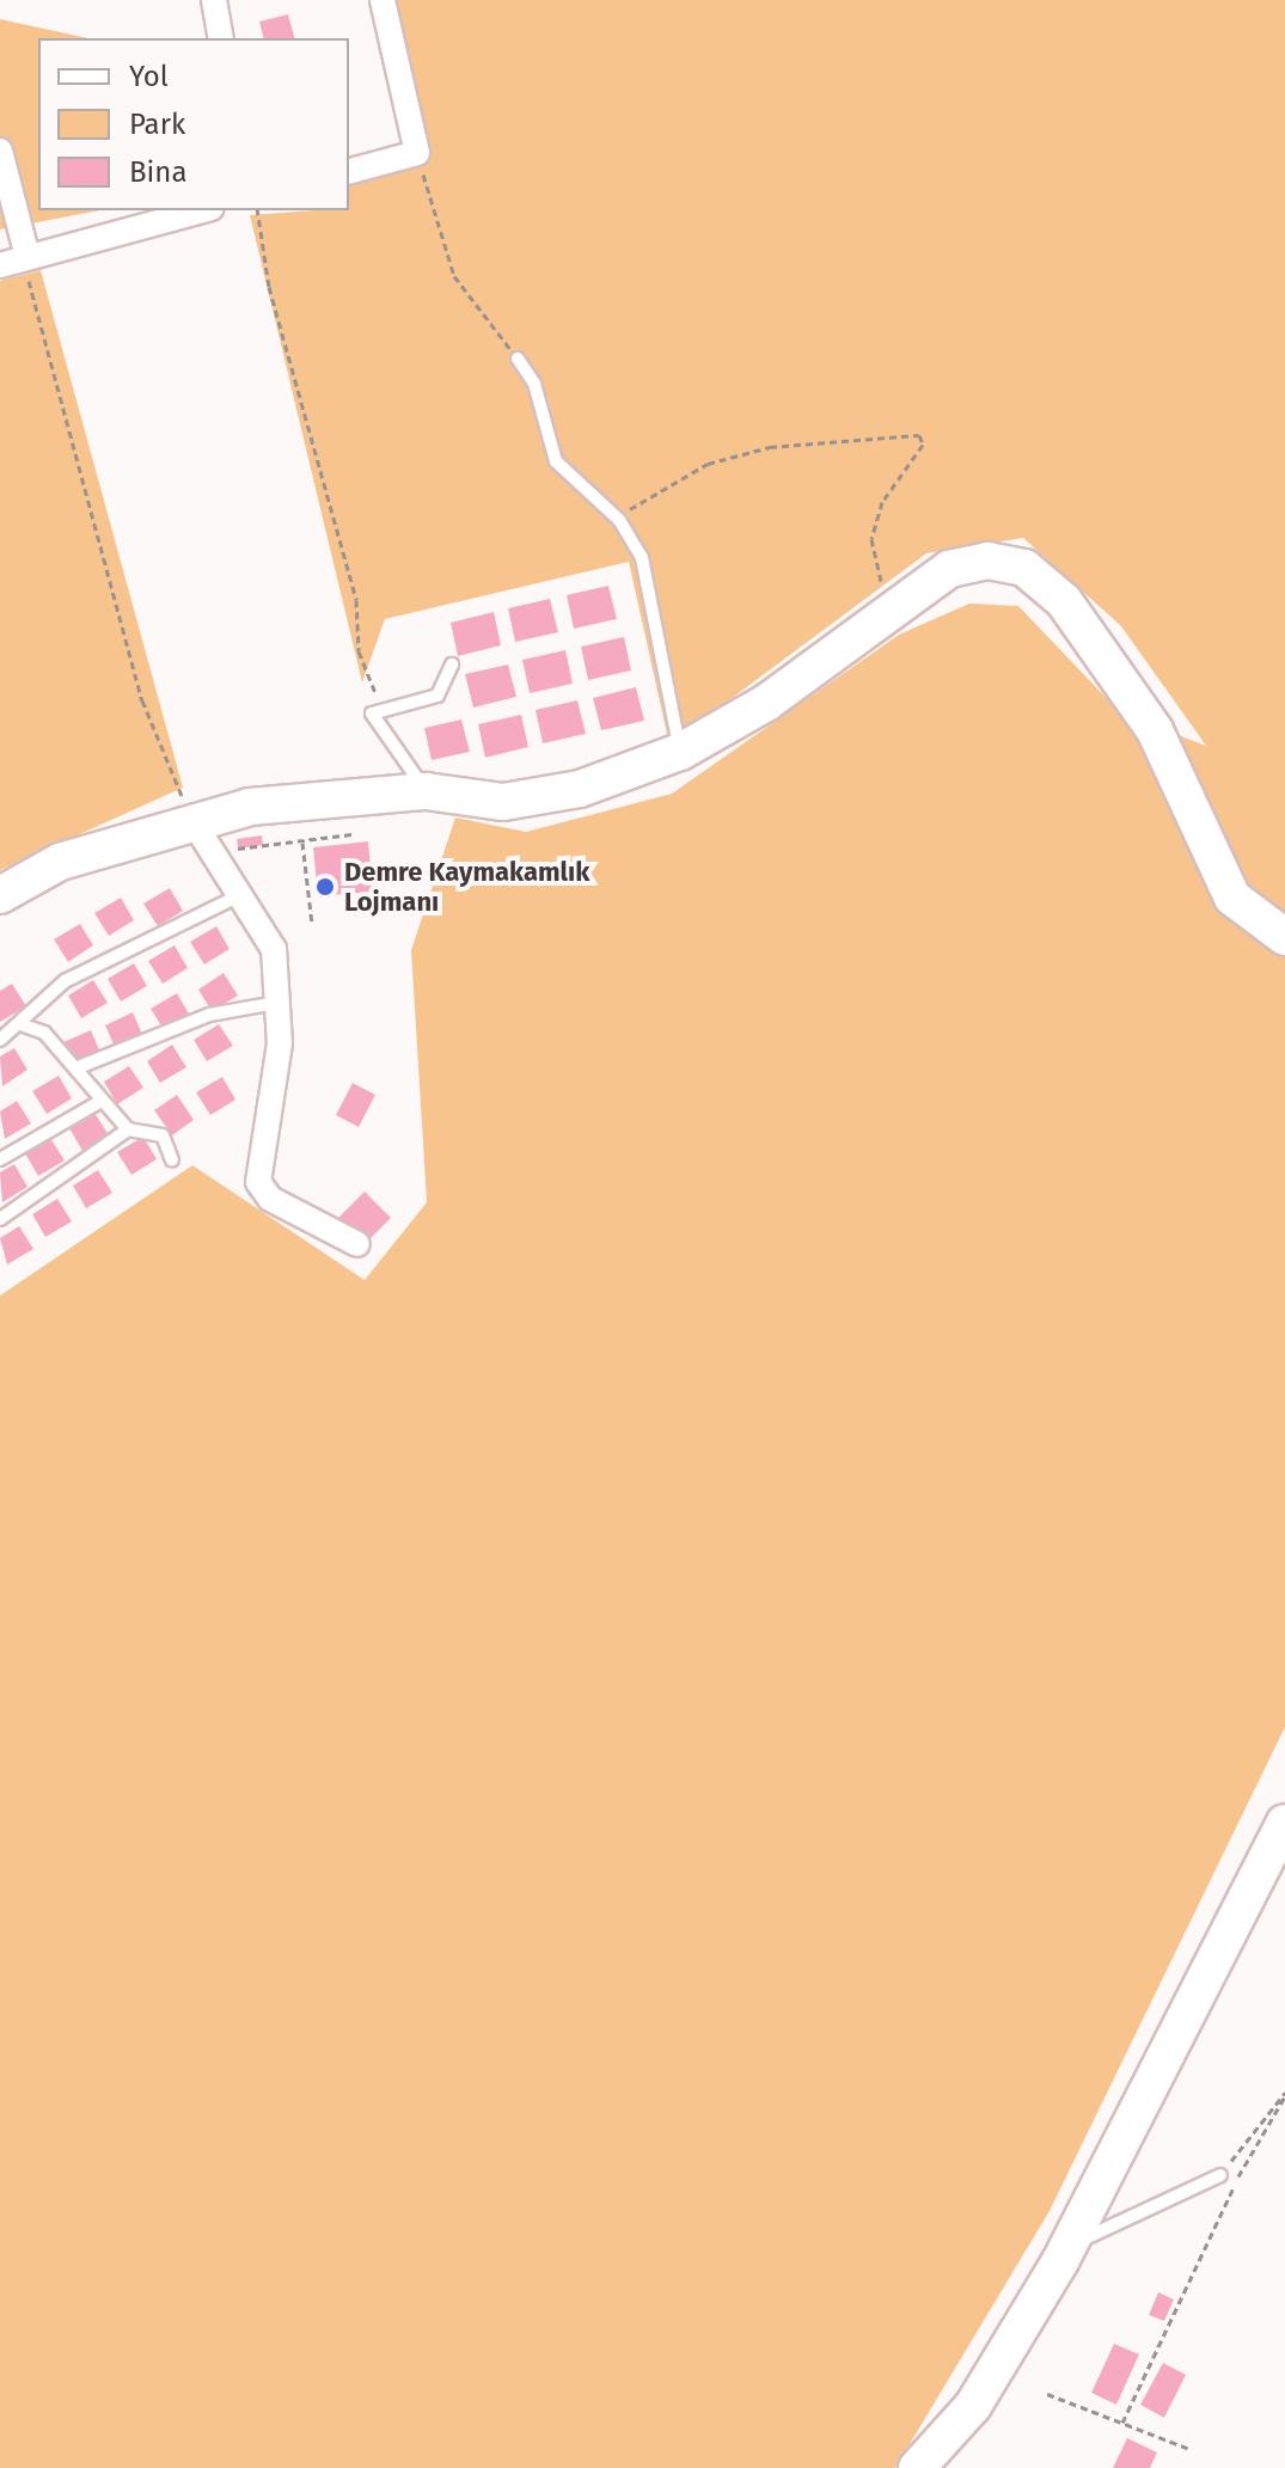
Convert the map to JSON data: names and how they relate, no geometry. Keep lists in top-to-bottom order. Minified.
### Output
{"places":["Demre Kaymakamlık Lojmanı"],"legend":["Yol","Park","Bina"]}
